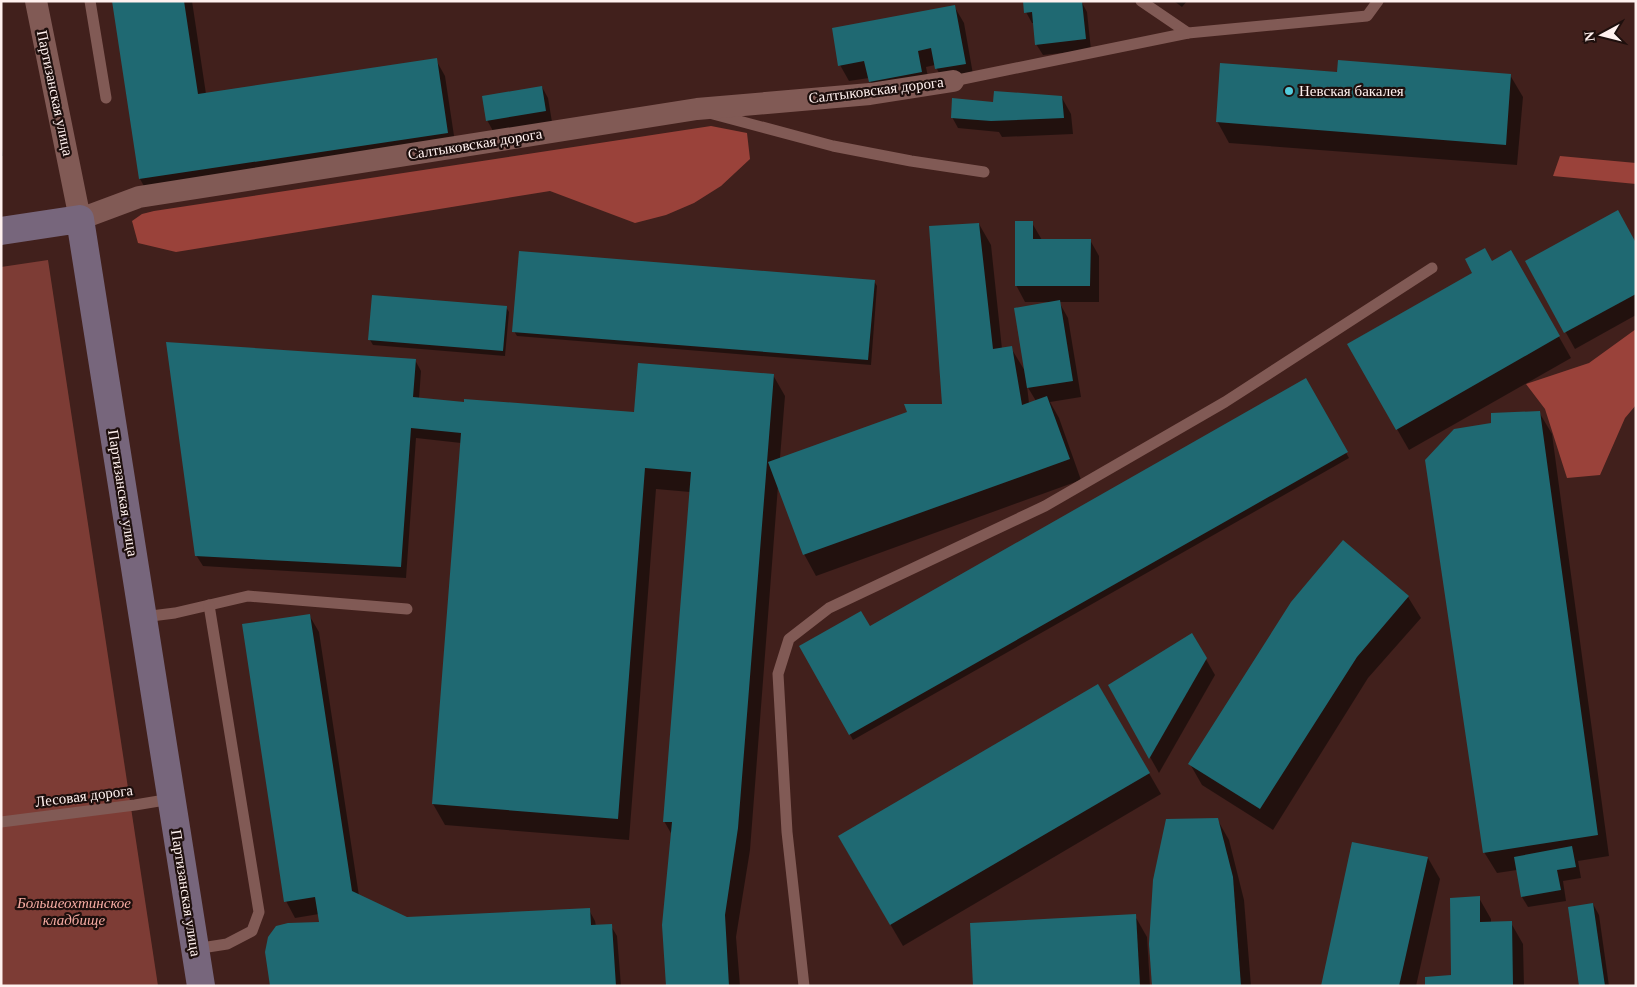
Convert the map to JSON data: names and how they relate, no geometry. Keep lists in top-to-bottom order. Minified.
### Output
{"streets":{"street":["Салтыковская дорога","Партизанская улица"],"lane":["Лесовая дорога"]},"crossings":[["Салтыковская дорога","Партизанская улица"],["Партизанская улица","Лесовая дорога"]],"parks":["Большеохтинское кладбище"],"places":["Невская бакалея"],"north":"left"}
